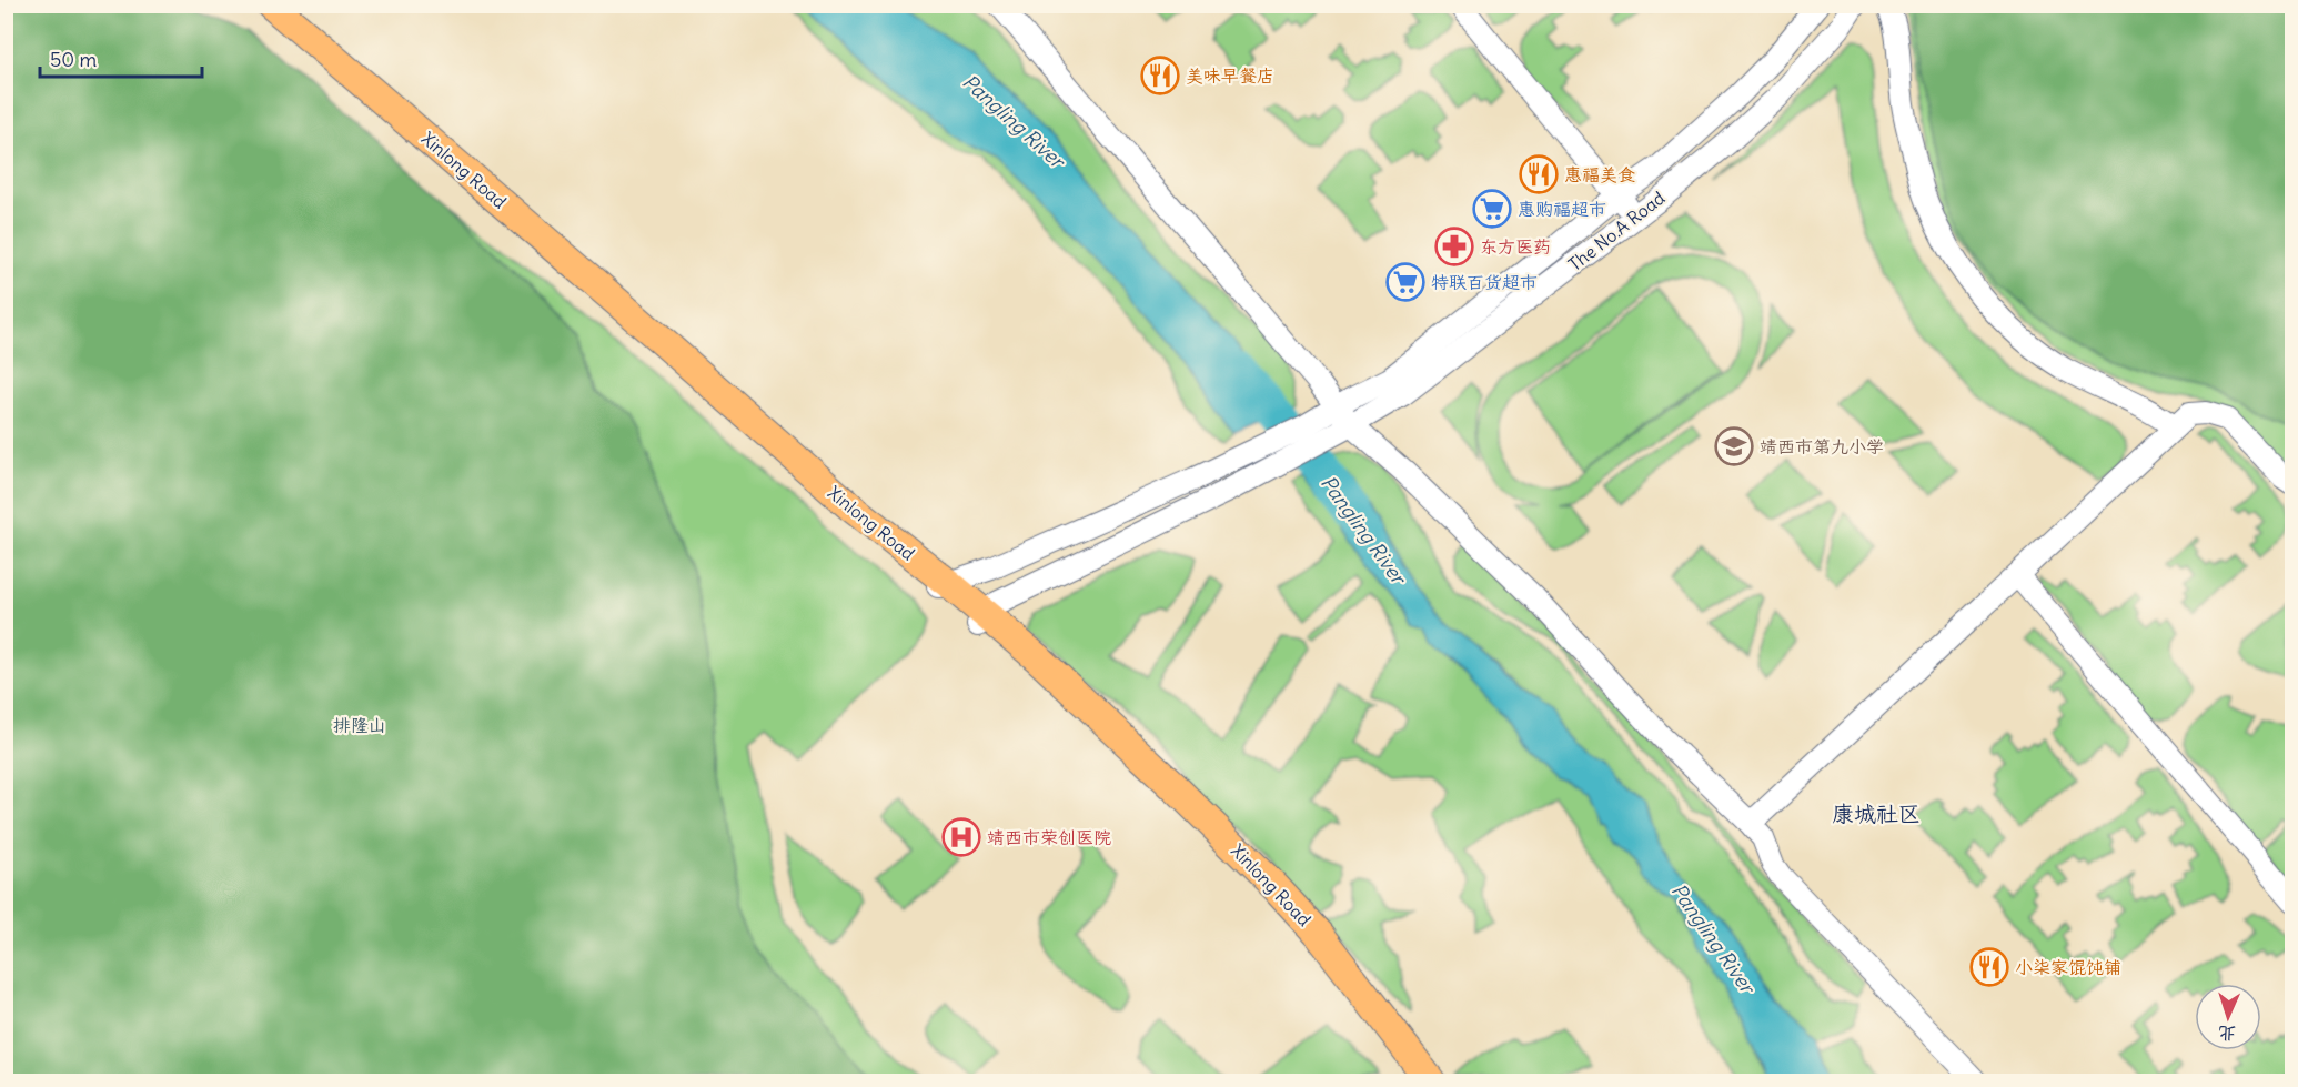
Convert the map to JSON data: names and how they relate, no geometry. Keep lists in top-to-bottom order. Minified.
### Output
{"streets":{"main road":["Xinlong Road"],"street":["The No.A Road"]},"districts":["康城社区"],"water":["Pangling River"],"parks":["排隆山"],"places":{"restaurant":["美味早餐店","惠福美食","小柒家馄饨铺"],"supermarket":["惠购福超市","特联百货超市"],"pharmacy":["东方医药"],"school or university":["靖西市第九小学"],"hospital":["靖西市荣创医院"]},"scale_bar":"50 m","north":"bottom"}
